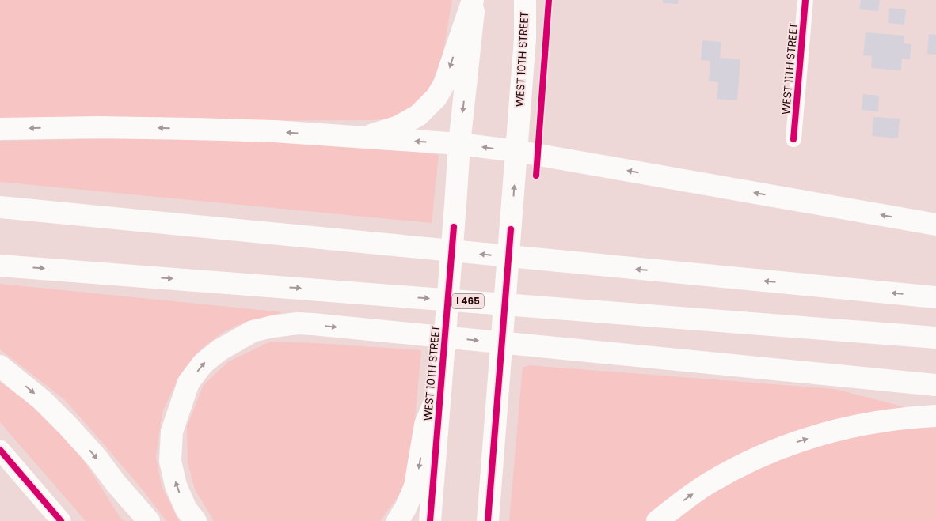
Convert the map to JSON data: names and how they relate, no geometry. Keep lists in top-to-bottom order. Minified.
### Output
{"streets":{"main road":["WEST 10TH STREET","I 465"],"street":["WEST 11TH STREET"]}}
